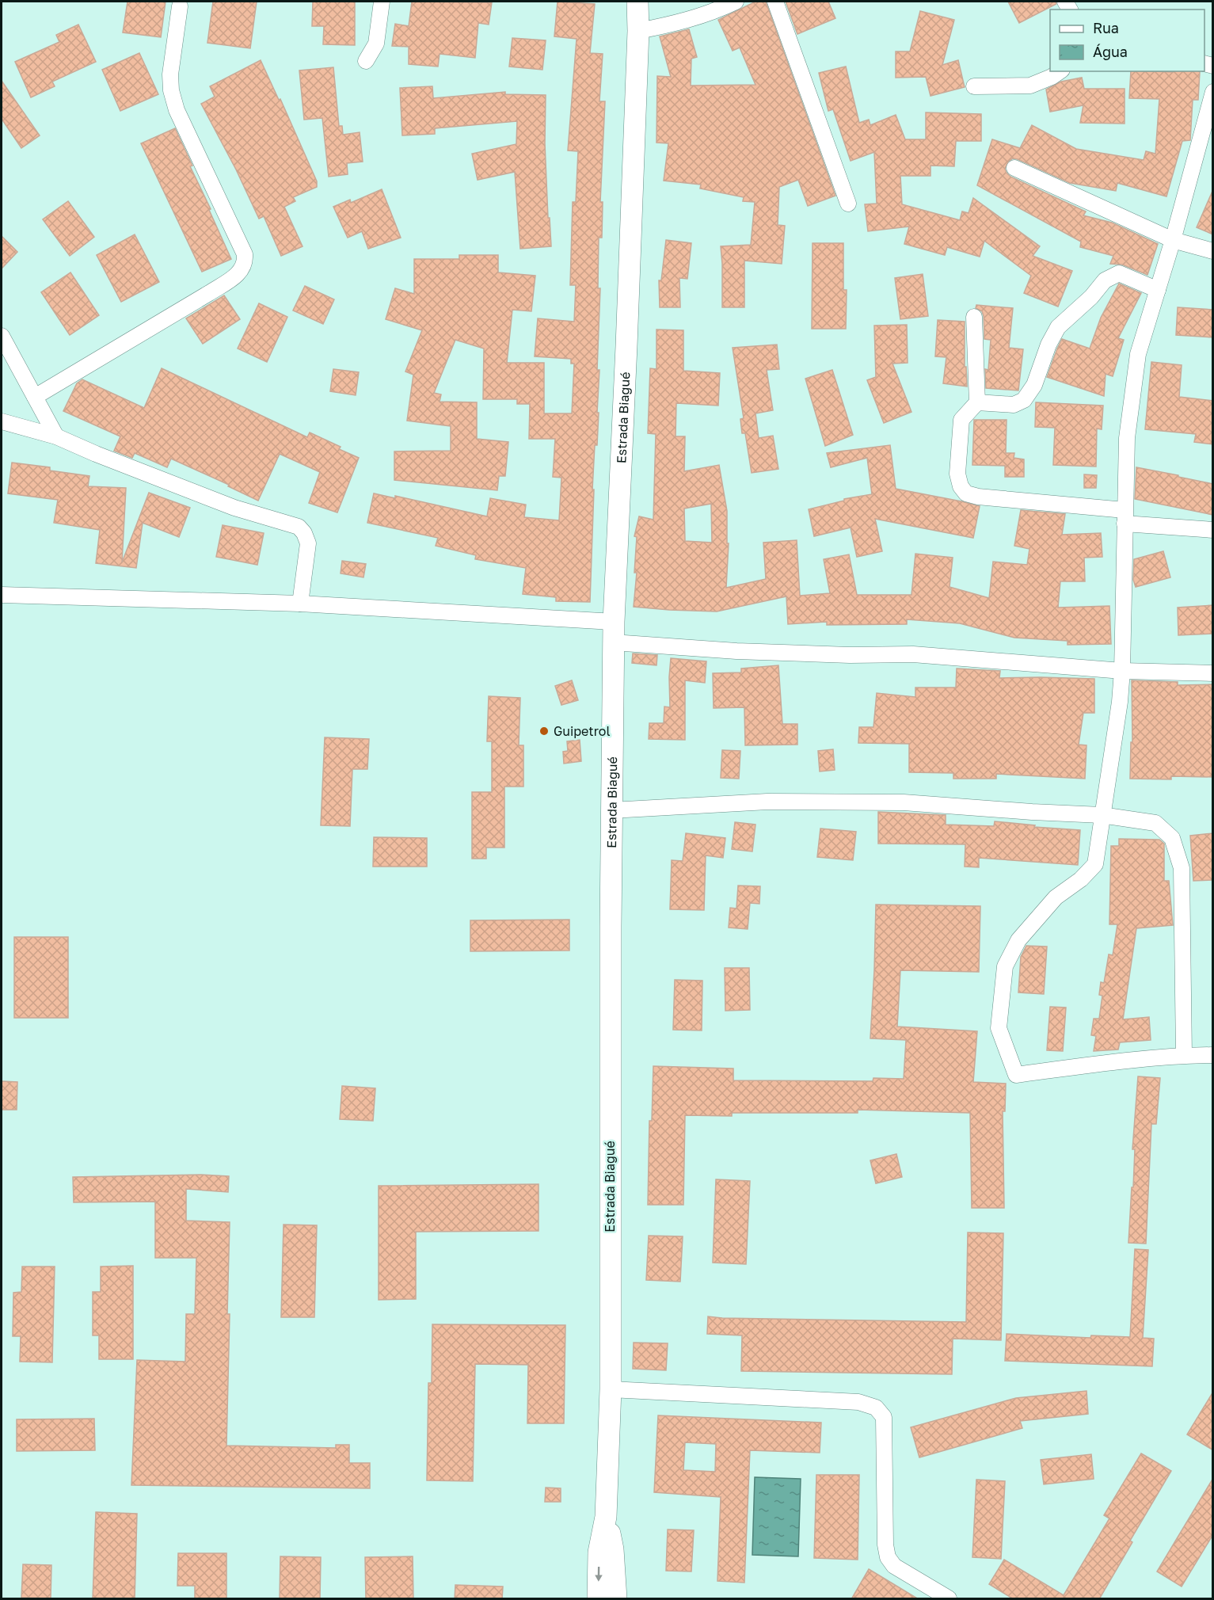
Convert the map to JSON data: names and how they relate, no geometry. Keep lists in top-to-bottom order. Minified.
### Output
{"streets":{"main road":["Estrada Biagué"]},"places":["Guipetrol"],"legend":["Rua","Água"]}
